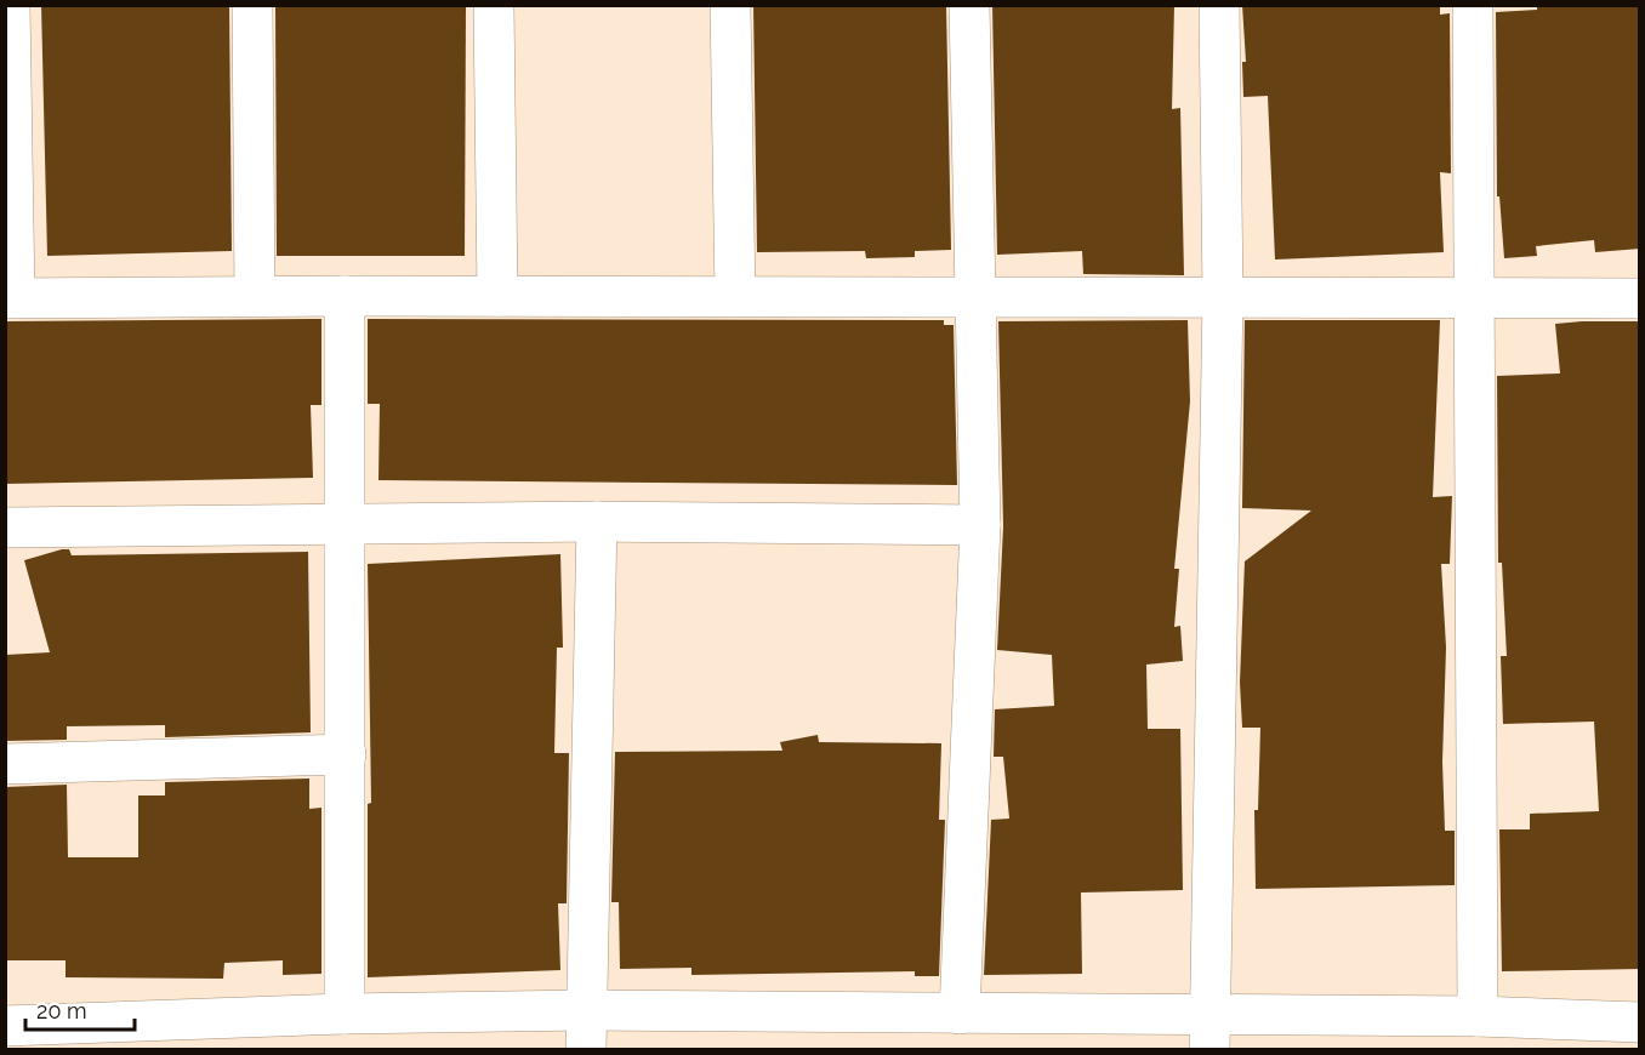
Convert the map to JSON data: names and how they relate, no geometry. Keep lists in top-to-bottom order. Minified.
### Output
{"scale_bar":"20 m"}
